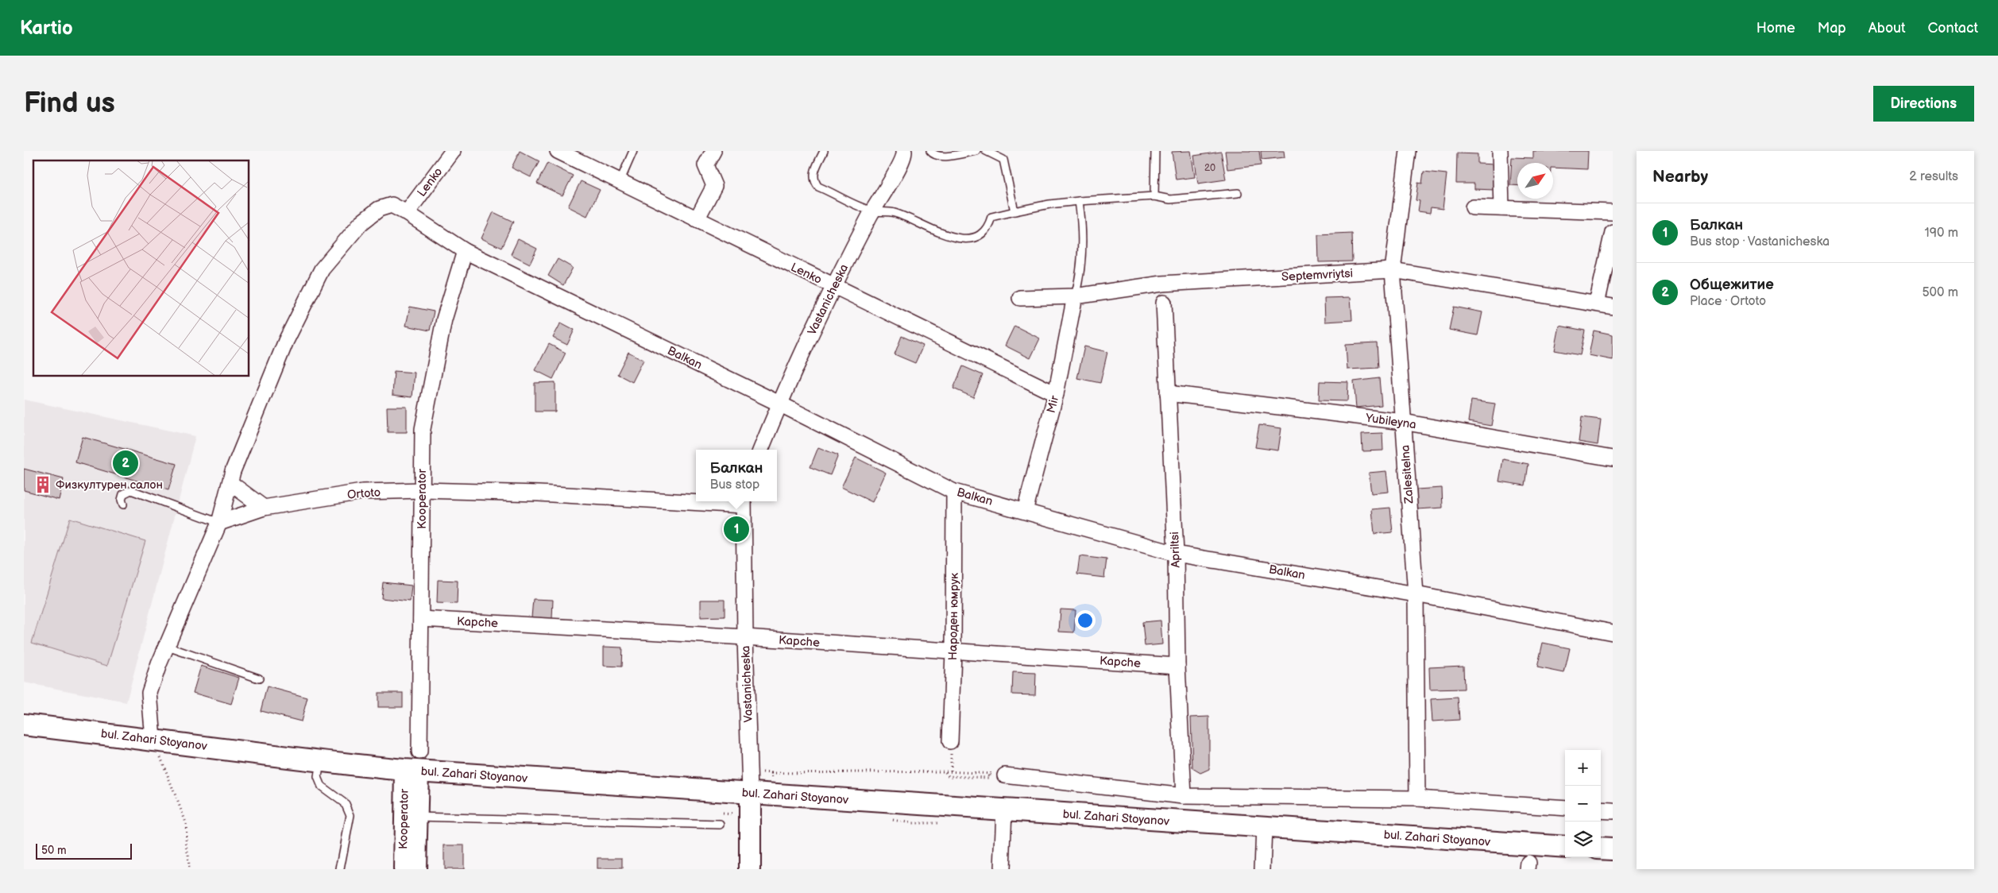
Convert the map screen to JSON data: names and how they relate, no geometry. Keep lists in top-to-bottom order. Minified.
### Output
{"streets":{"main road":["Vastanicheska","bul. Zahari Stoyanov"],"street":["Lenko","Septemvriytsi","Balkan","Mir","Yubileyna","Zalesitelna","Ortoto","Kooperator","Apriltsi","Народен юмрук","Kapche"]},"crossings":[["Lenko","Vastanicheska"],["Lenko","Balkan"],["Lenko","Mir"],["Septemvriytsi","Mir"],["Septemvriytsi","Zalesitelna"],["Vastanicheska","Balkan"],["Vastanicheska","Kapche"],["Vastanicheska","bul. Zahari Stoyanov"],["Balkan","Mir"],["Balkan","Zalesitelna"],["Balkan","Kooperator"],["Balkan","Apriltsi"],["Balkan","Народен юмрук"],["Yubileyna","Zalesitelna"],["Yubileyna","Apriltsi"],["Ortoto","Kooperator"],["Kooperator","Kapche"],["Kooperator","bul. Zahari Stoyanov"],["Apriltsi","Kapche"],["Народен юмрук","Kapche"]],"places":{"building":["Физкултурен салон"]},"house_numbers":["20"],"scale_bar":"50 m","north":"top right","page":{"header":"Kartio","nav":["Home","Map","About","Contact"],"buttons":"Directions","title":"Find us","heading":["Nearby","2 results"],"list":[{"mark":"1","name":"Балкан","note":"Bus stop · Vastanicheska","value":"190 m"},{"mark":"2","name":"Общежитие","note":"Place · Ortoto","value":"500 m"}],"pins":["2","1"],"popup":["Балкан","Bus stop"],"map_buttons":["+","−"],"scale":"50 m"}}
